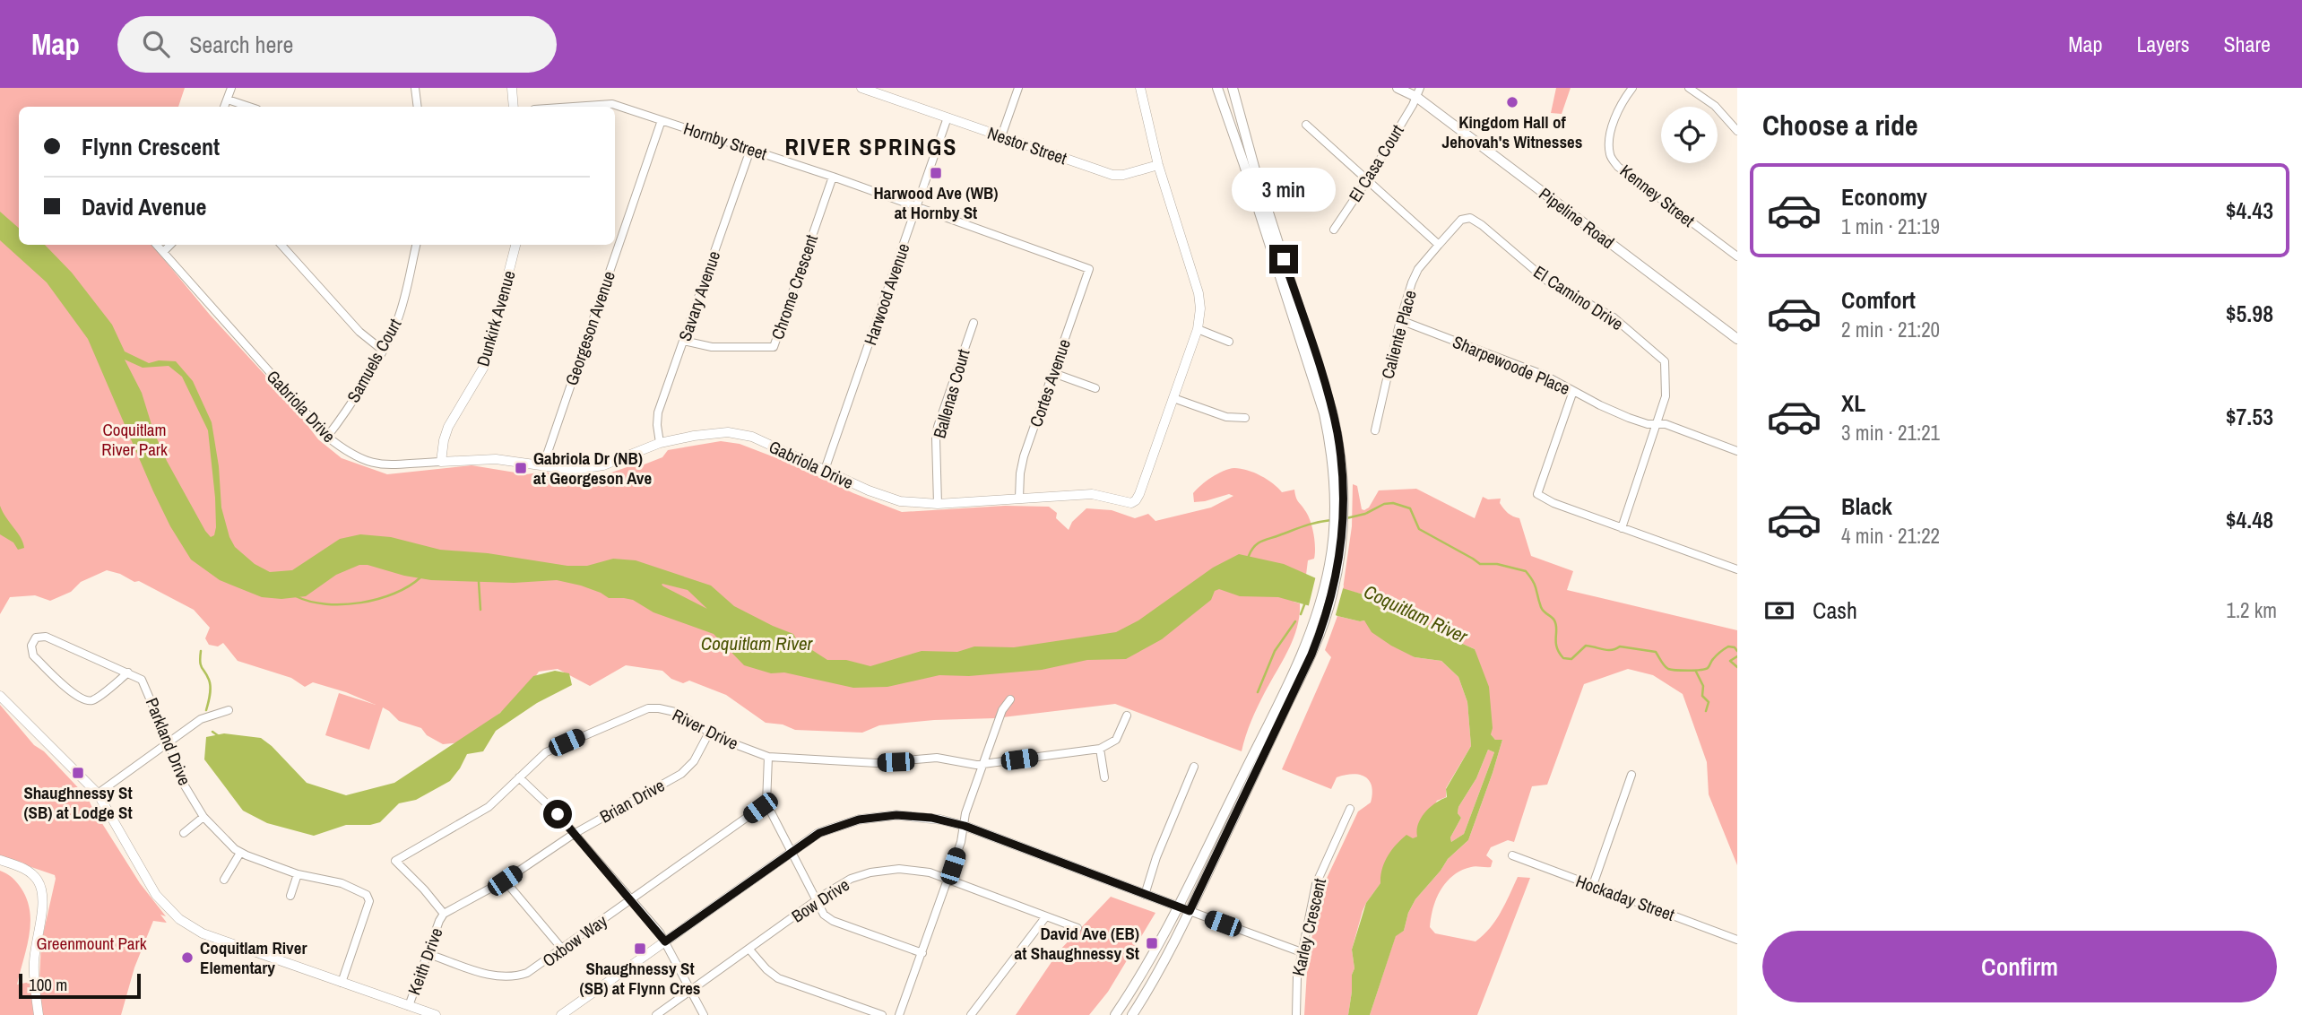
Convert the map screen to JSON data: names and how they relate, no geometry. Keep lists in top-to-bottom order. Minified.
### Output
{"streets":{"main road":["Pipeline Road"],"street":["Hornby Street","Nestor Street","El Casa Court","Kenney Street","Chrome Crescent","Harwood Avenue","Savary Avenue","El Camino Drive","Dunkirk Avenue","Georgeson Avenue","Caliente Place","Samuels Court","Sharpewoode Place","Cortes Avenue","Ballenas Court","Gabriola Drive","River Drive","Parkland Drive","Brian Drive","Hockaday Street","Bow Drive","Karley Crescent","Oxbow Way","Keith Drive"]},"crossings":[["Hornby Street","Chrome Crescent"],["Hornby Street","Harwood Avenue"],["Hornby Street","Savary Avenue"],["Hornby Street","Georgeson Avenue"],["Hornby Street","Cortes Avenue"],["Nestor Street","Harwood Avenue"],["Nestor Street","Gabriola Drive"],["El Casa Court","Pipeline Road"],["Chrome Crescent","Savary Avenue"],["Harwood Avenue","Gabriola Drive"],["Savary Avenue","Gabriola Drive"],["El Camino Drive","Caliente Place"],["El Camino Drive","Sharpewoode Place"],["Dunkirk Avenue","Gabriola Drive"],["Georgeson Avenue","Gabriola Drive"],["Caliente Place","Sharpewoode Place"],["Samuels Court","Gabriola Drive"],["Cortes Avenue","Gabriola Drive"],["Ballenas Court","Gabriola Drive"],["River Drive","Brian Drive"],["River Drive","Keith Drive"],["Brian Drive","Keith Drive"],["Oxbow Way","Keith Drive"]],"districts":["RIVER SPRINGS"],"water":["Coquitlam River"],"parks":["Coquitlam River Park","Greenmount Park"],"places":{"other":["Kingdom Hall of Jehovah's Witnesses","Coquitlam River Elementary"],"transit":["Harwood Ave (WB) at Hornby St","Gabriola Dr (NB) at Georgeson Ave","Shaughnessy St (SB) at Lodge St","David Ave (EB) at Shaughnessy St","Shaughnessy St (SB) at Flynn Cres"]},"scale_bar":"100 m","page":{"header":"Map","search":"Search here","nav":["Map","Layers","Share"],"heading":"Choose a ride","banner":["Flynn Crescent","David Avenue"],"list":[{"name":"Economy","note":"1 min · 21:19","value":"$4.43"},{"name":"Comfort","note":"2 min · 21:20","value":"$5.98"},{"name":"XL","note":"3 min · 21:21","value":"$7.53"},{"name":"Black","note":"4 min · 21:22","value":"$4.48"}],"bubble":"3 min","pay":["Cash","1.2 km"],"buttons":"Confirm","scale":"100 m"}}
